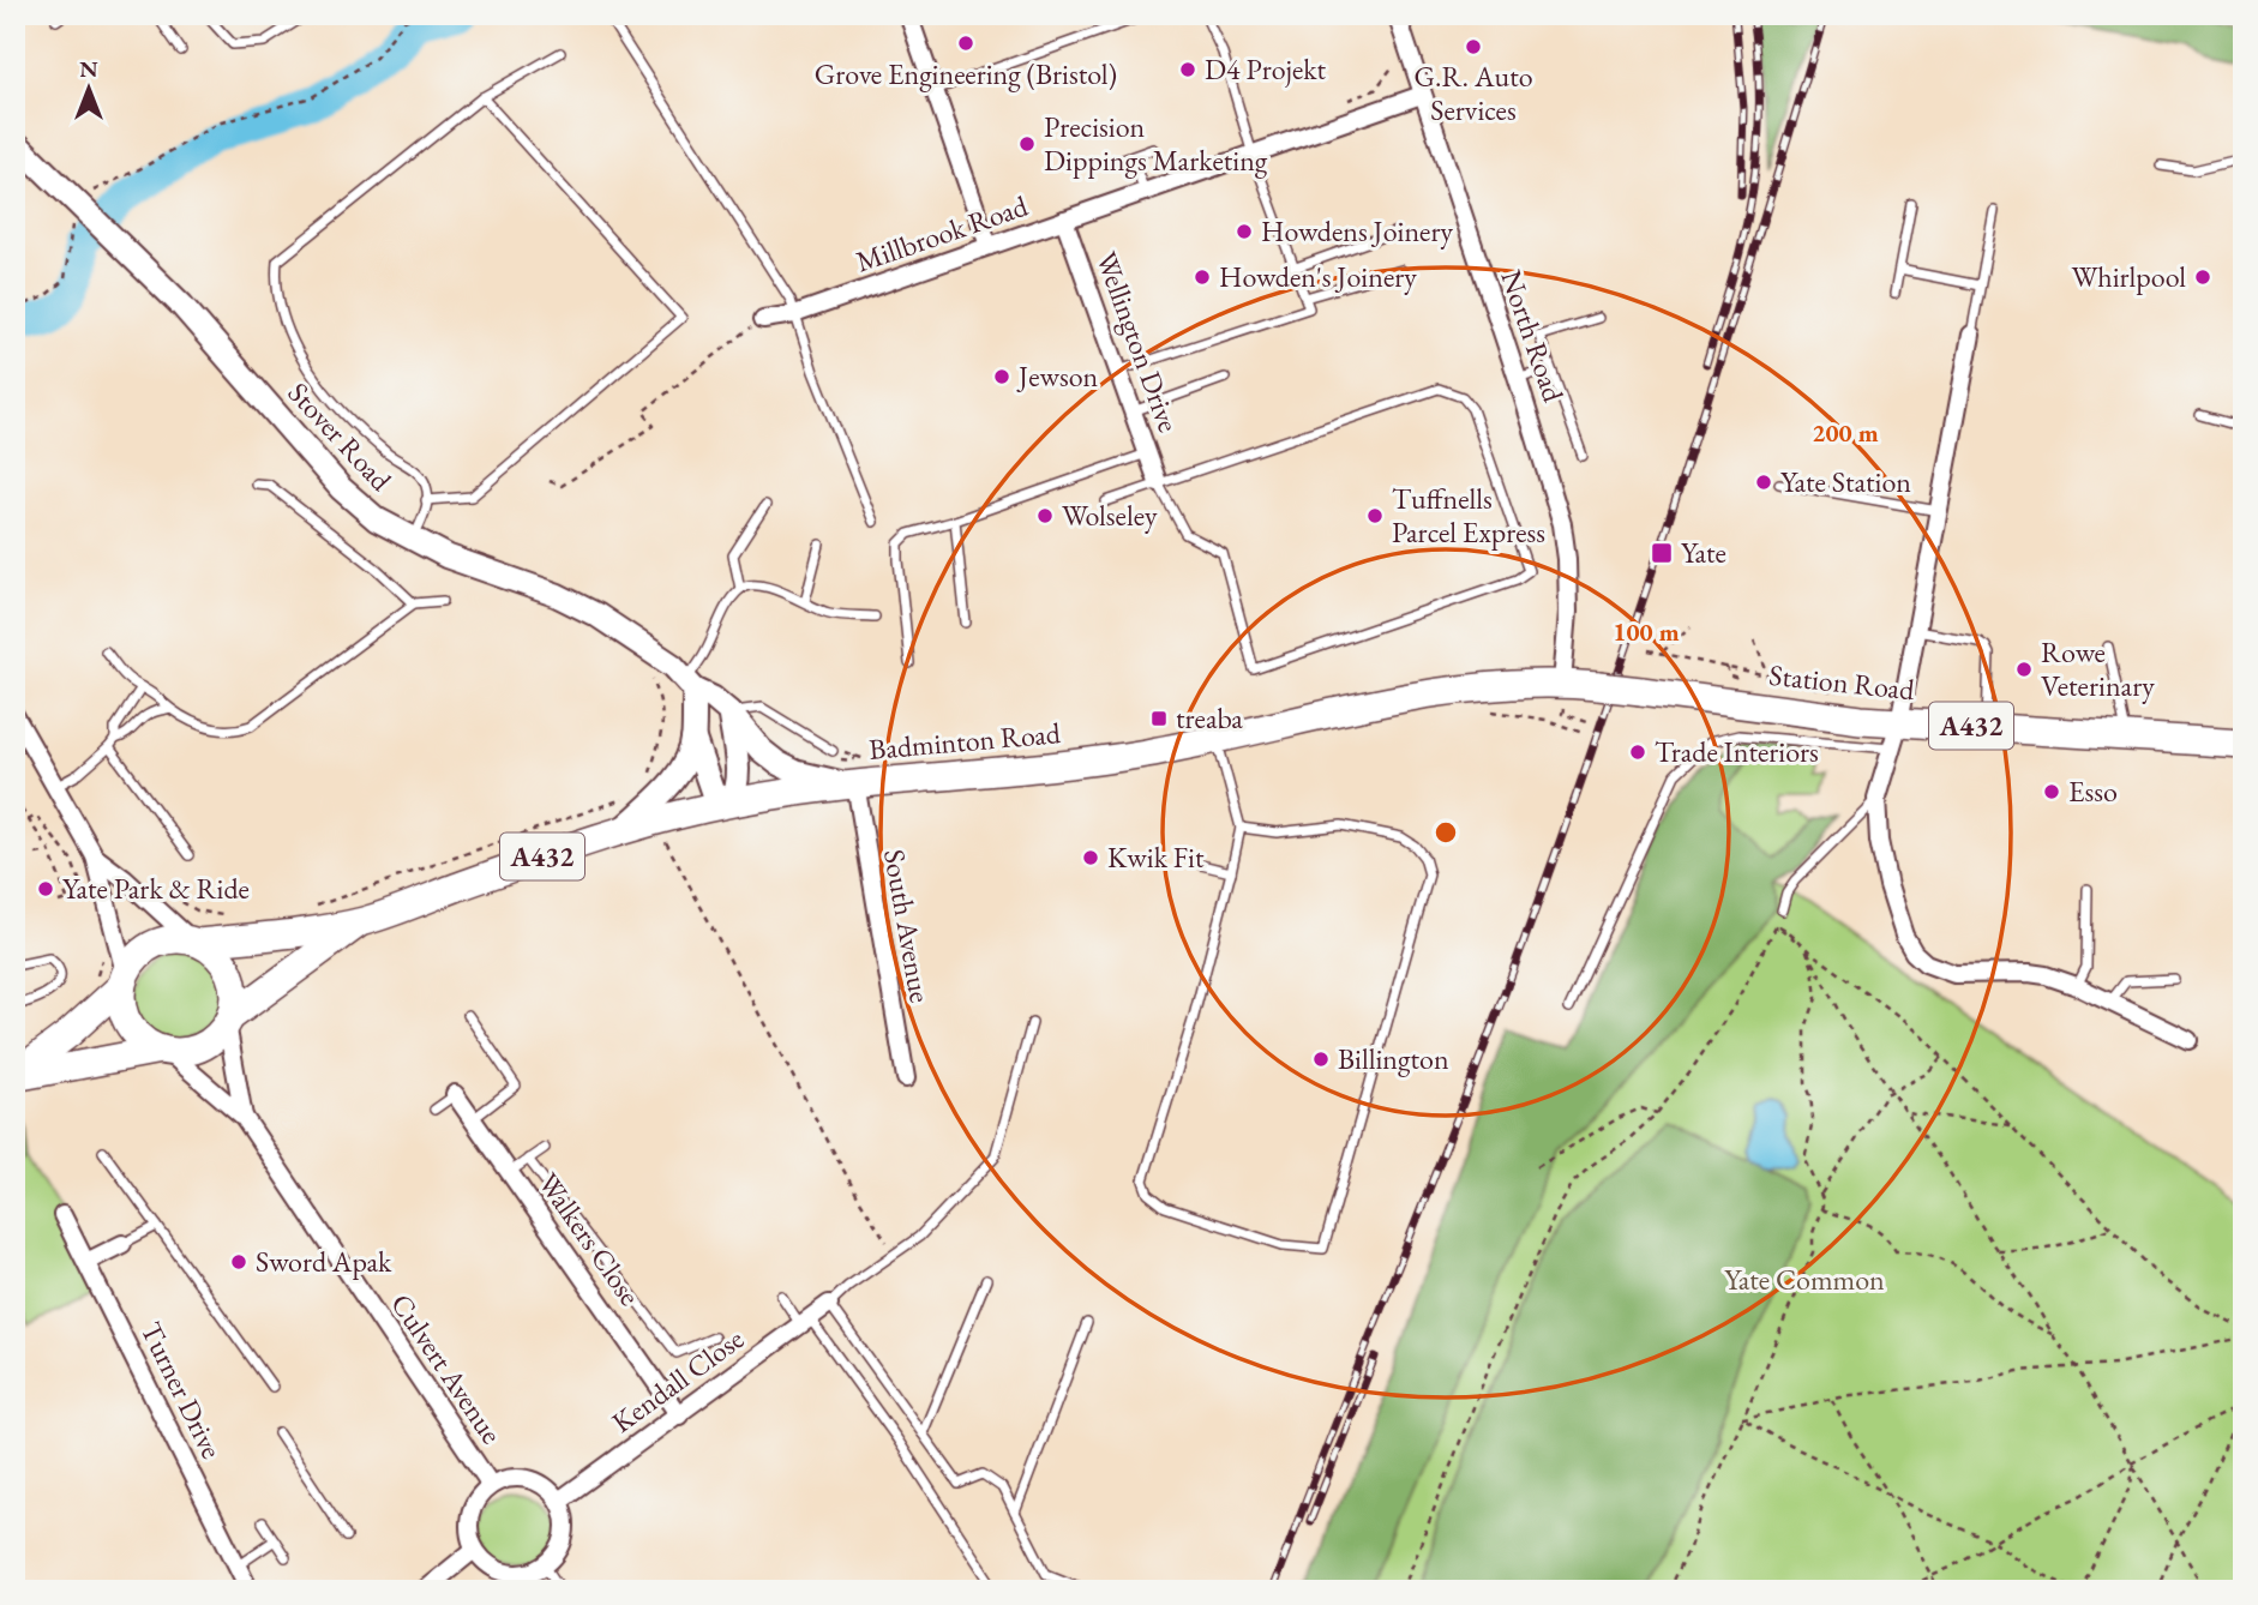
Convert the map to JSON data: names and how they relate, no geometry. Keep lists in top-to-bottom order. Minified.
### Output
{"streets":{"main road":["Stover Road","Station Road","A432","Badminton Road"],"street":["Millbrook Road","North Road","Wellington Drive","South Avenue","Walkers Close","Culvert Avenue","Kendall Close","Turner Drive"]},"crossings":[["Millbrook Road","North Road"],["Millbrook Road","Wellington Drive"],["North Road","Station Road"],["North Road","Badminton Road"],["Stover Road","Badminton Road"],["Stover Road","South Avenue"],["Station Road","Badminton Road"],["Badminton Road","South Avenue"],["Badminton Road","Culvert Avenue"],["Walkers Close","Kendall Close"],["Culvert Avenue","Kendall Close"]],"parks":["Yate Common"],"places":{"other":["Grove Engineering (Bristol)","G.R. Auto Services","D4 Projekt","Precision Dippings Marketing","Howdens Joinery","Howden's Joinery","Whirlpool","Jewson","Yate Station","Wolseley","Tuffnells Parcel Express","Rowe Veterinary","Trade Interiors","Esso","Kwik Fit","Yate Park & Ride","Billington","Sword Apak"],"transit":["Yate","treaba"]},"north":"top","rings":["200 m","100 m"]}
